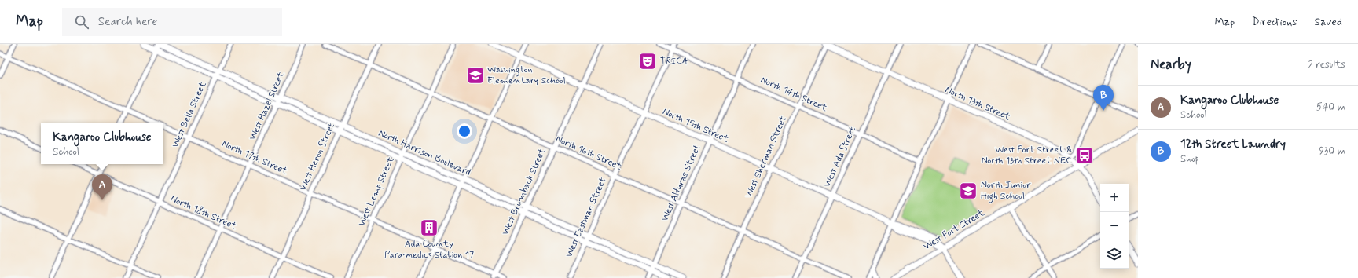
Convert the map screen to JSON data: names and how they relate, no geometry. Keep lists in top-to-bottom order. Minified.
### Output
{"streets":{"street":["North 14th Street","North 13th Street","West Hazel Street","West Bella Street","North 15th Street","North Harrison Boulevard","North 16th Street","West Heron Street","West Sherman Street","West Ada Street","North 17th Street","West Alturas Street","West Lemp Street","West Brumback Street","North 18th Street","West Eastman Street","West Fort Street"]},"crossings":[["North 14th Street","West Sherman Street"],["North 14th Street","West Ada Street"],["North 14th Street","West Alturas Street"],["North 14th Street","West Eastman Street"],["North 13th Street","West Sherman Street"],["North 13th Street","West Ada Street"],["North 13th Street","West Fort Street"],["West Hazel Street","North Harrison Boulevard"],["West Hazel Street","North 17th Street"],["West Hazel Street","North 18th Street"],["West Bella Street","North Harrison Boulevard"],["West Bella Street","North 17th Street"],["West Bella Street","North 18th Street"],["North 15th Street","West Sherman Street"],["North 15th Street","West Ada Street"],["North 15th Street","West Alturas Street"],["North 15th Street","West Brumback Street"],["North 15th Street","West Eastman Street"],["North 15th Street","West Fort Street"],["North Harrison Boulevard","West Heron Street"],["North Harrison Boulevard","West Alturas Street"],["North Harrison Boulevard","West Lemp Street"],["North Harrison Boulevard","West Brumback Street"],["North Harrison Boulevard","West Eastman Street"],["North 16th Street","West Heron Street"],["North 16th Street","West Sherman Street"],["North 16th Street","West Ada Street"],["North 16th Street","West Alturas Street"],["North 16th Street","West Lemp Street"],["North 16th Street","West Brumback Street"],["North 16th Street","West Eastman Street"],["West Heron Street","North 17th Street"],["West Heron Street","North 18th Street"],["North 17th Street","West Lemp Street"],["North 17th Street","West Brumback Street"]],"places":{"theatre":["TRICA"],"school or university":["Washington Elementary School","North Junior High School"],"bus stop":["West Fort Street & North 13th Street NEC"],"building":["Ada County Paramedics Station 17"]},"page":{"header":"Map","search":"Search here","nav":["Map","Directions","Saved"],"heading":["Nearby","2 results"],"pins":["B","A"],"list":[{"mark":"A","name":"Kangaroo Clubhouse","note":"School","value":"540 m"},{"mark":"B","name":"12th Street Laundry","note":"Shop","value":"930 m"}],"popup":["Kangaroo Clubhouse","School"],"map_buttons":["+","−"]}}
